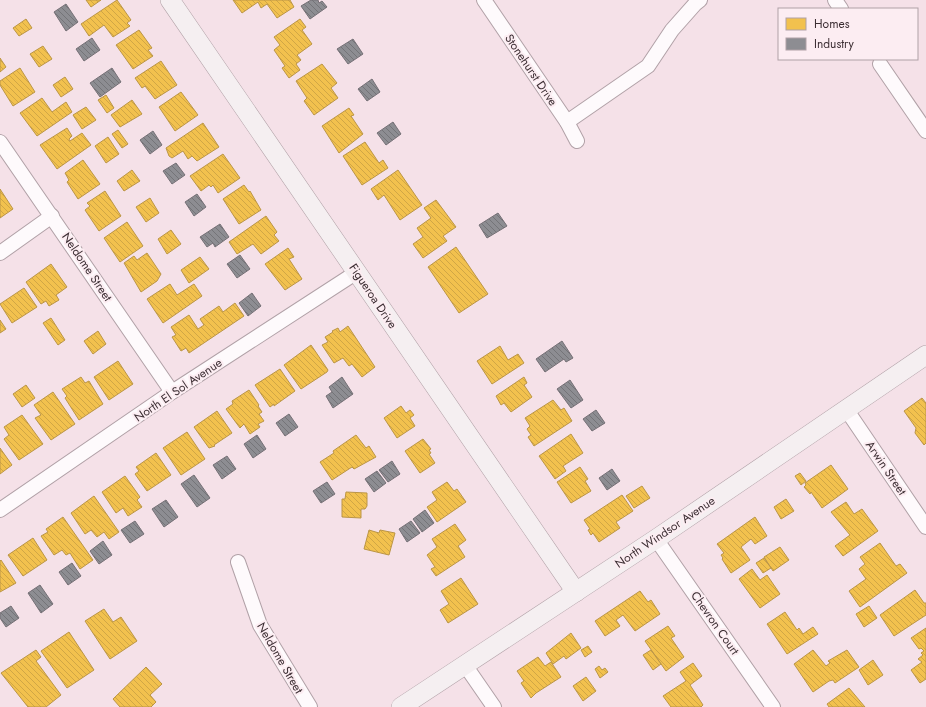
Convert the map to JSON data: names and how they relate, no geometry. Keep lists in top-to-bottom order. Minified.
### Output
{"streets":{"street":["Stonehurst Drive","Neldome Street","Figueroa Drive","North El Sol Avenue","Arwin Street","North Windsor Avenue","Chevron Court"]},"crossings":[["Neldome Street","North El Sol Avenue"],["Figueroa Drive","North El Sol Avenue"],["Figueroa Drive","North Windsor Avenue"],["Arwin Street","North Windsor Avenue"],["North Windsor Avenue","Chevron Court"]],"legend":["Homes","Industry"]}
